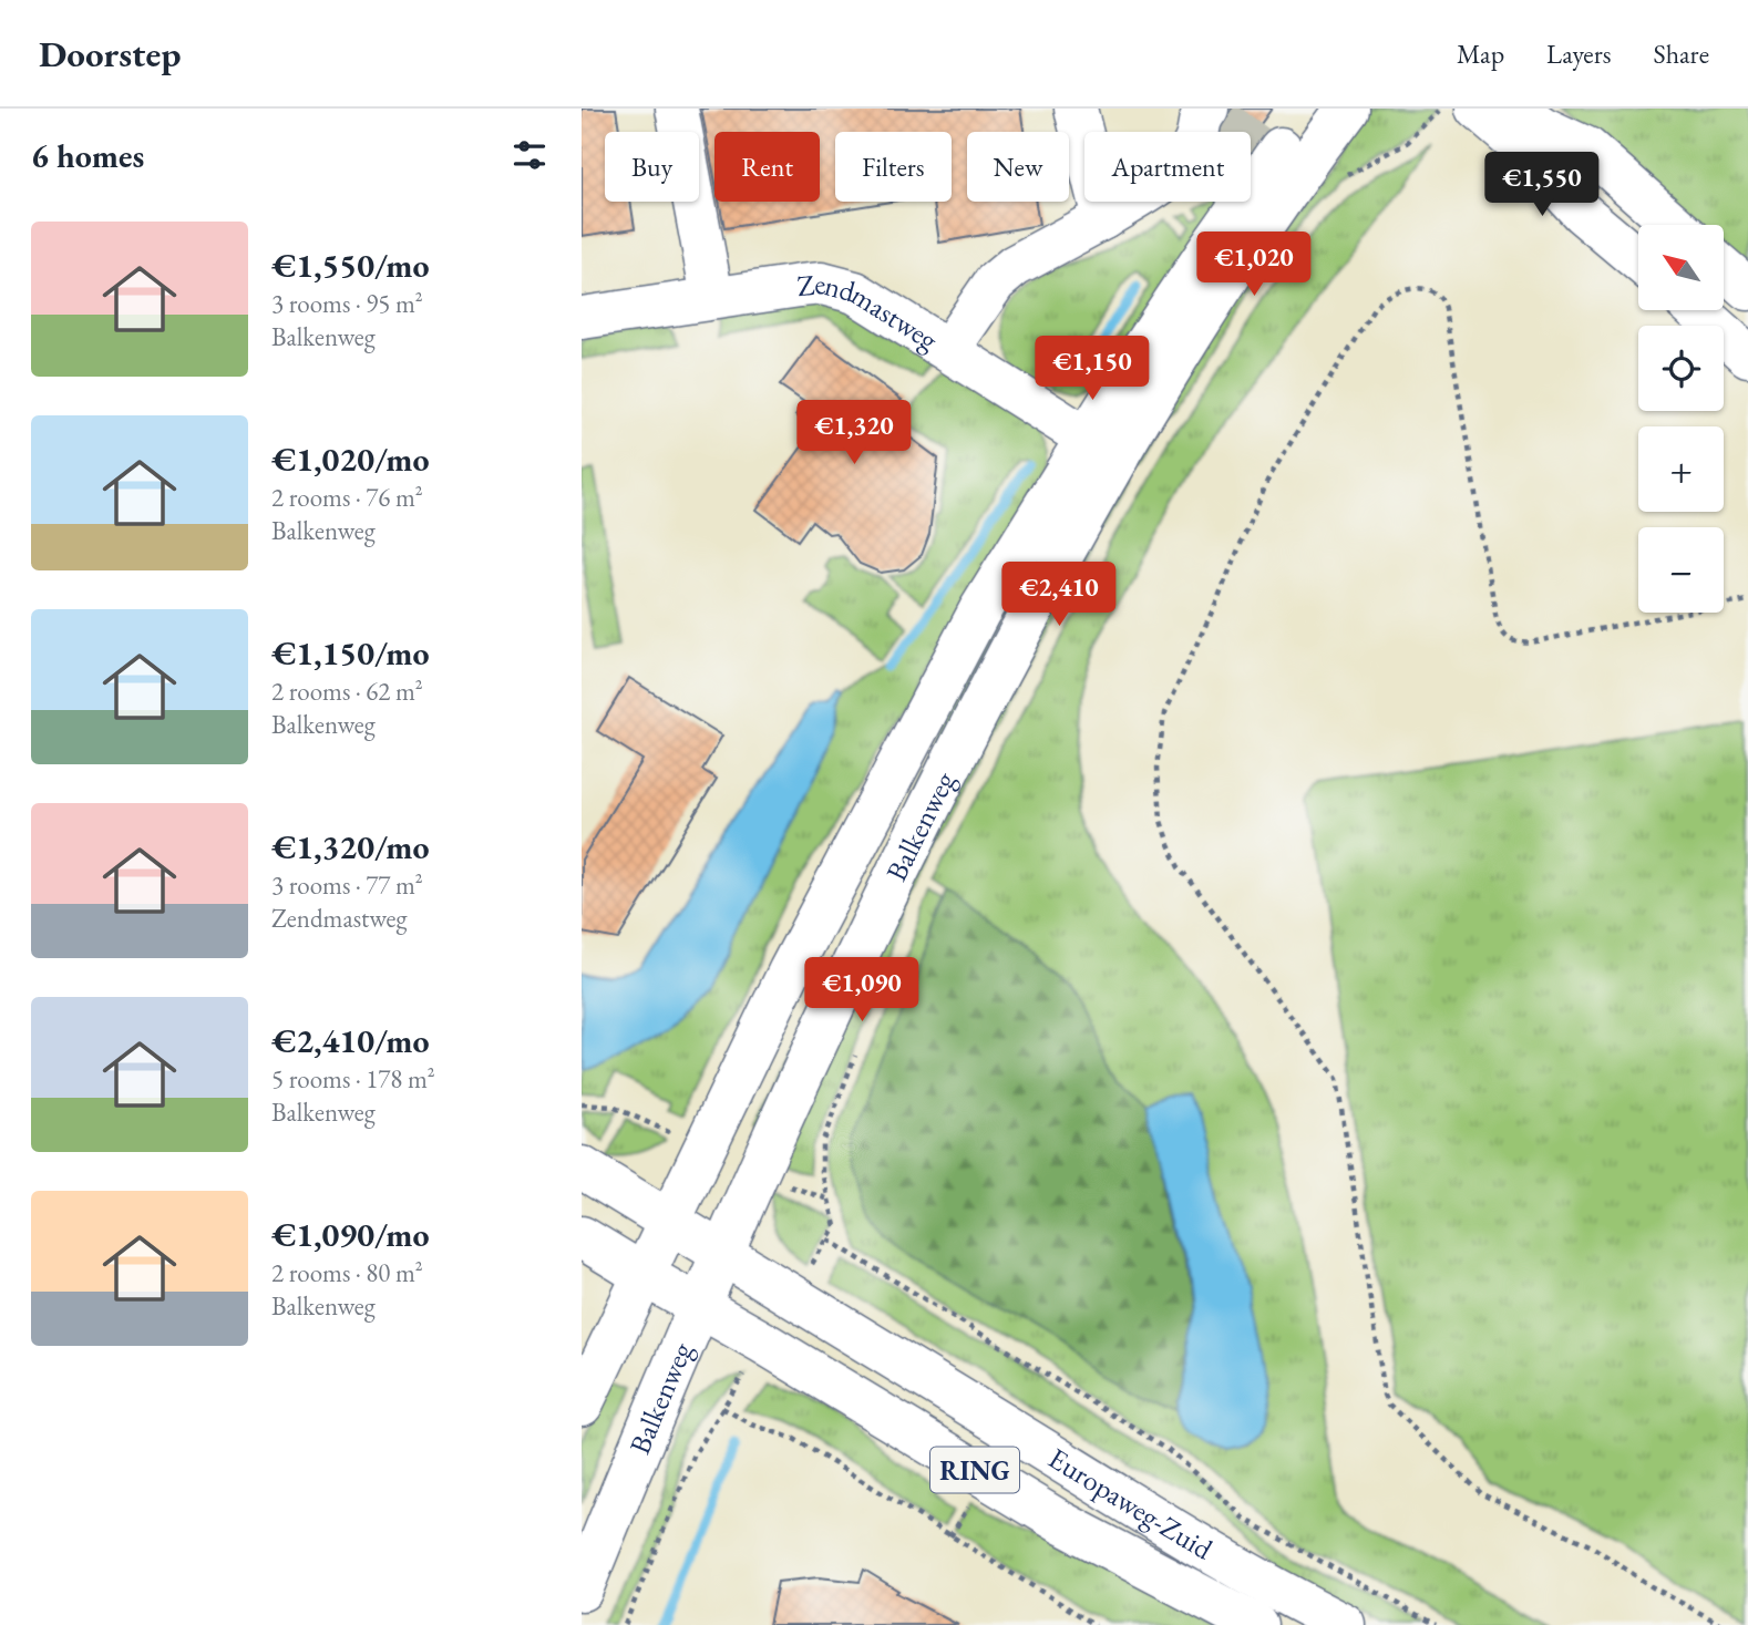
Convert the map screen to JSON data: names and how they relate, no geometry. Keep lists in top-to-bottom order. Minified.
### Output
{"streets":{"main road":["Zendmastweg","Balkenweg","RING","Europaweg-Zuid"]},"crossings":[["Zendmastweg","Balkenweg"],["Balkenweg","RING"],["Balkenweg","Europaweg-Zuid"],["RING","Europaweg-Zuid"]],"north":"top left","page":{"header":"Doorstep","nav":["Map","Layers","Share"],"heading":"6 homes","chip":["Buy","Rent","Filters","New","Apartment"],"price":["€1,550","€1,020","€1,150","€1,320","€2,410","€1,090"],"list":[{"name":"€1,550/mo","note":"3 rooms · 95 m² · Balkenweg"},{"name":"€1,020/mo","note":"2 rooms · 76 m² · Balkenweg"},{"name":"€1,150/mo","note":"2 rooms · 62 m² · Balkenweg"},{"name":"€1,320/mo","note":"3 rooms · 77 m² · Zendmastweg"},{"name":"€2,410/mo","note":"5 rooms · 178 m² · Balkenweg"},{"name":"€1,090/mo","note":"2 rooms · 80 m² · Balkenweg"}],"map_buttons":["+","−"]}}
